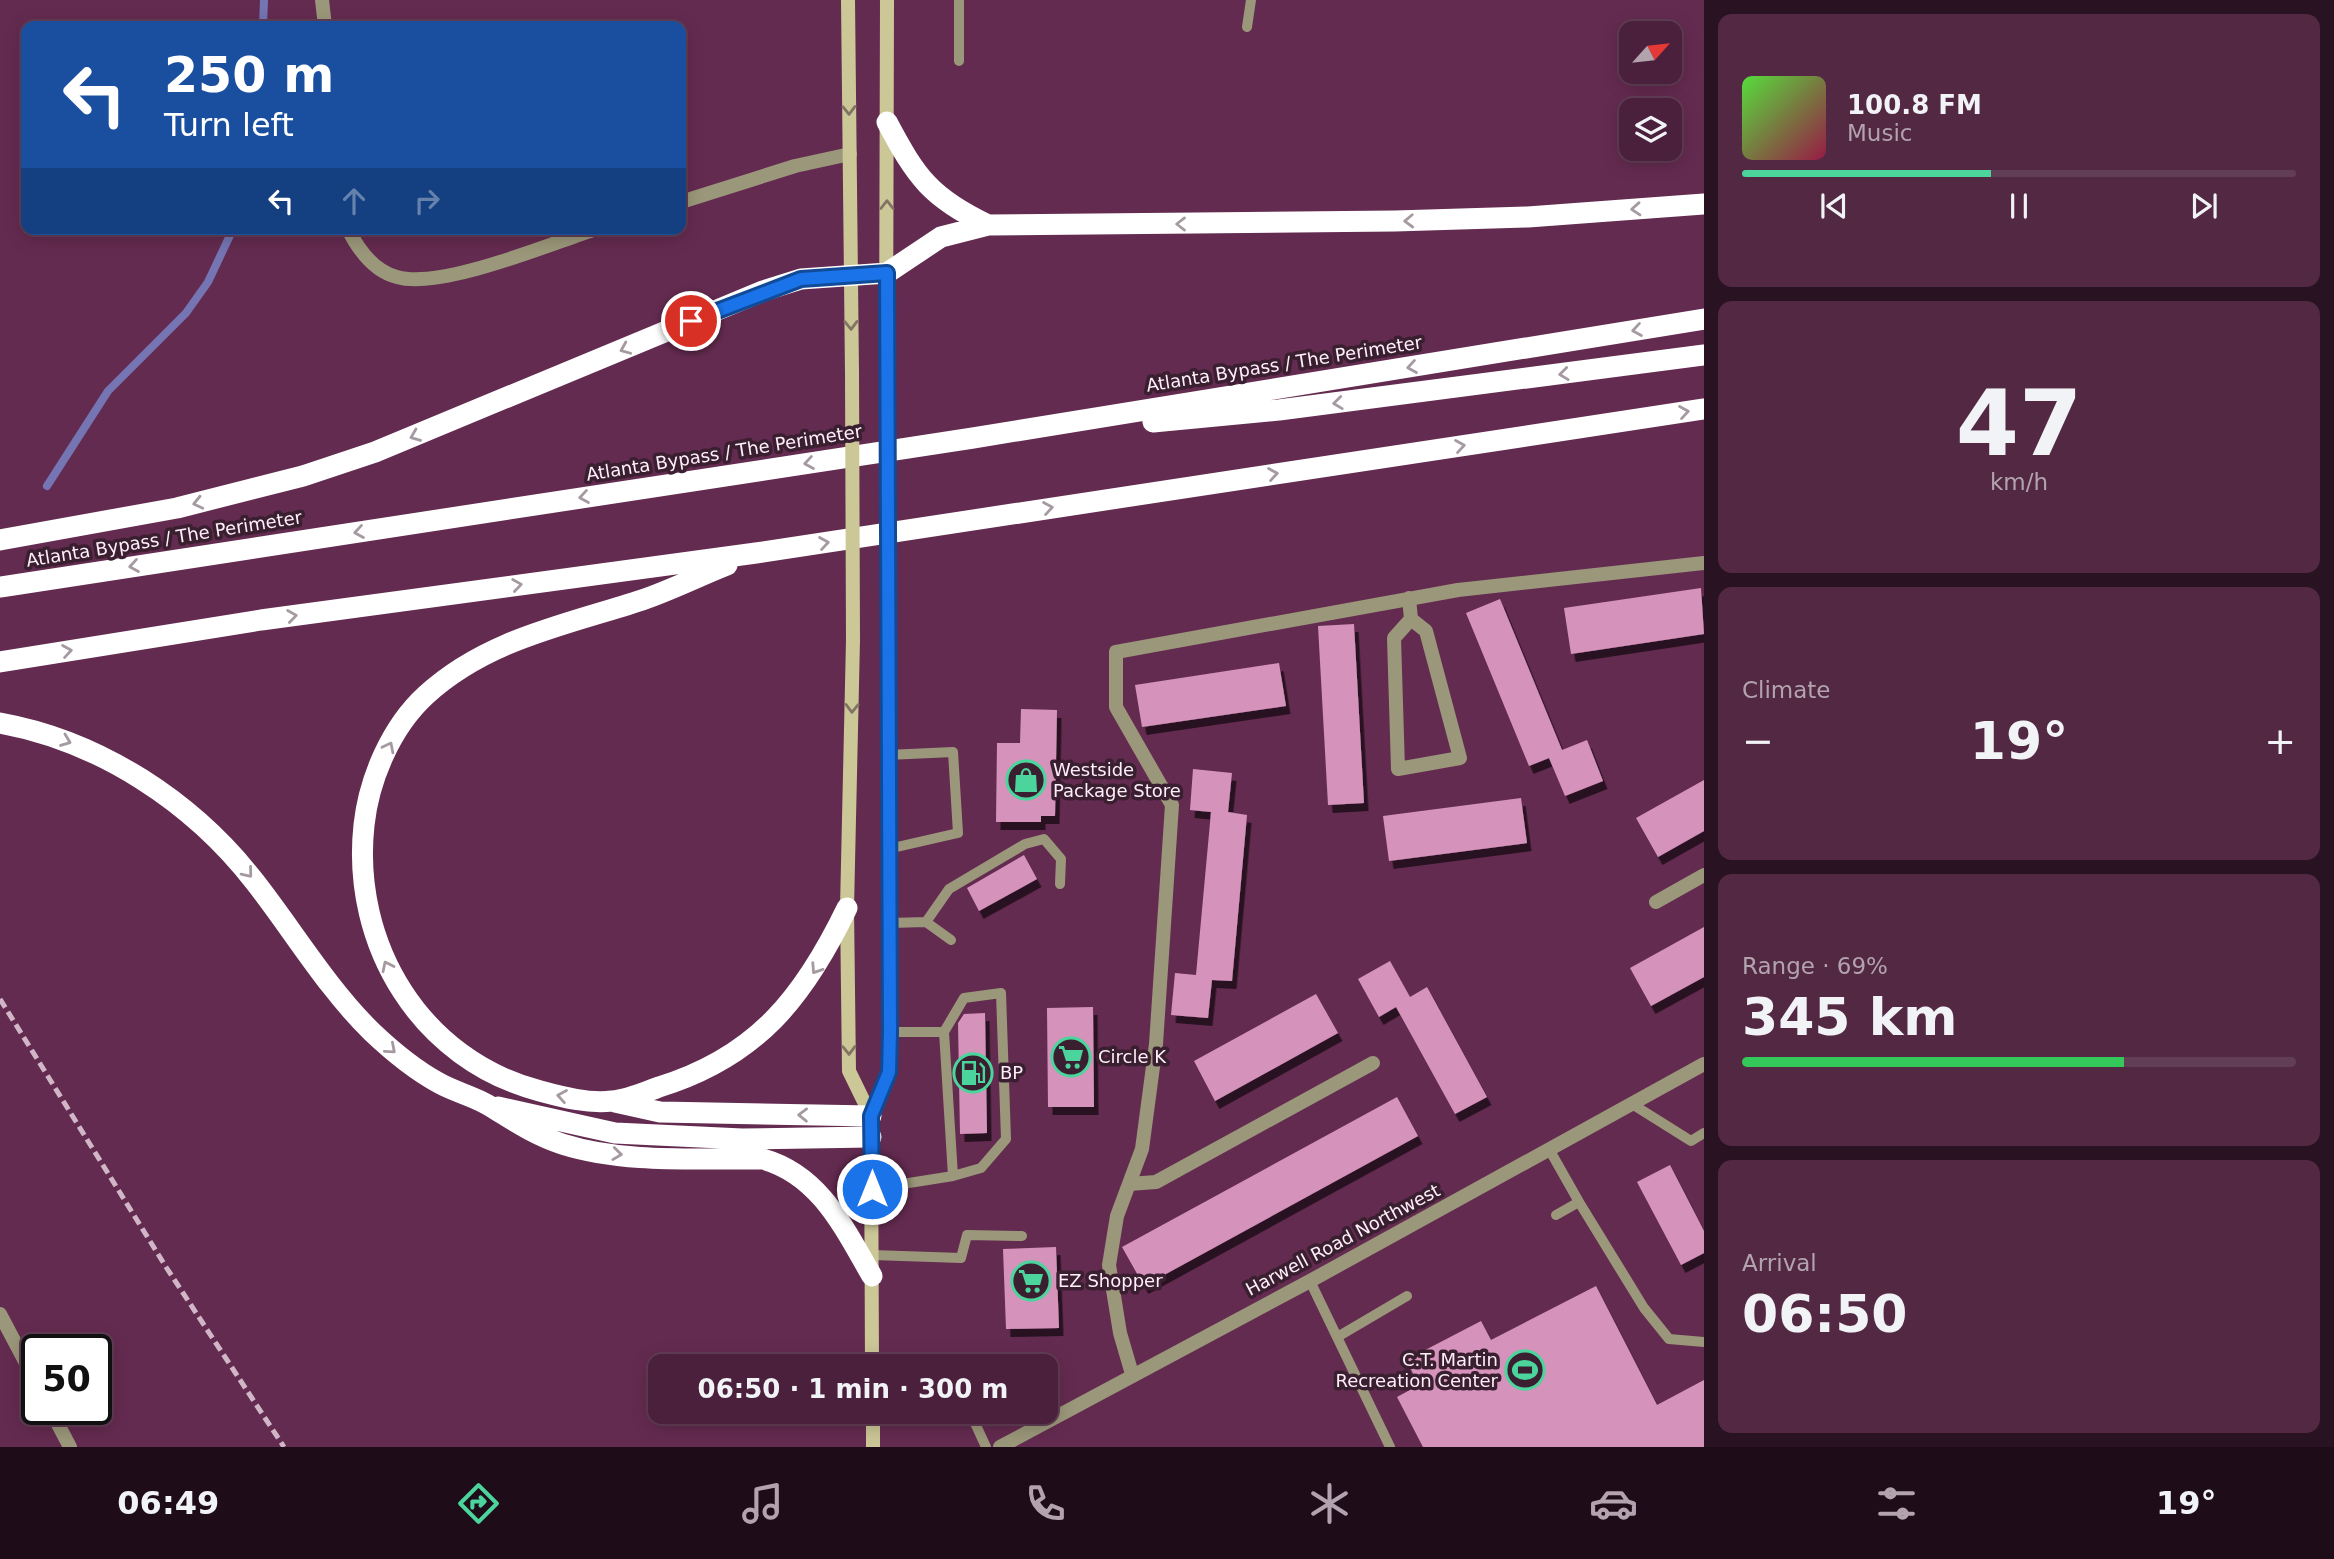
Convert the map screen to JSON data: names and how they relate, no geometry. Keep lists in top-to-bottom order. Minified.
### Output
{"streets":{"highway":["Atlanta Bypass / The Perimeter"],"street":["Harwell Road Northwest"]},"places":{"shop":["Westside Package Store"],"supermarket":["Circle K","EZ Shopper"],"fuel station":["BP"],"sports":["C.T. Martin Recreation Center"]},"north":"top right","page":{"turn":["250 m","Turn left"],"song":["100.8 FM","Music"],"tile":[["47","km/h"],"Climate",["Range · 69%","345 km"],["Arrival","06:50"]],"heat":["−","19°","+"],"limit":"50","trip":"06:50 · 1 min · 300 m","tabs":["06:49","19°"]}}
